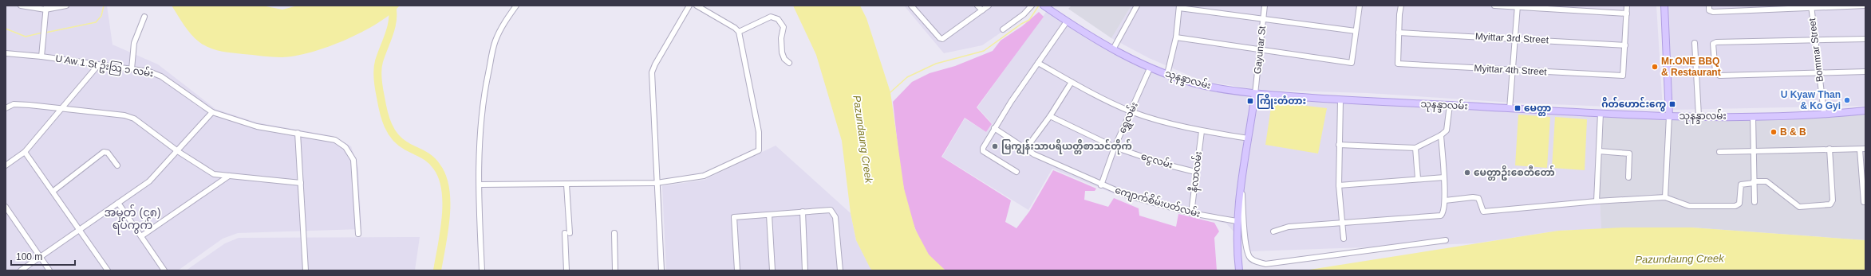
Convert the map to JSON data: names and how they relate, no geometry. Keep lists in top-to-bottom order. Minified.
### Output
{"streets":{"main road":["သုနန္ဒာလမ်း"],"street":["Myittar 3rd Street","Gayunar St","Bommar Street","U Aw 1 St ဥိးသြ ၁ လမ်း","Myittar 4th Street","ရွှေလမ်း","ငွေလမ်း","နီလာလမ်း","ကျောက်စိမ်းပတ်လမ်း"]},"crossings":[["Myittar 3rd Street","Myittar 4th Street"],["Gayunar St","သုနန္ဒာလမ်း"],["Bommar Street","သုနန္ဒာလမ်း"],["သုနန္ဒာလမ်း","ရွှေလမ်း"],["ရွှေလမ်း","ငွေလမ်း"],["ရွှေလမ်း","ကျောက်စိမ်းပတ်လမ်း"],["ငွေလမ်း","နီလာလမ်း"],["နီလာလမ်း","ကျောက်စိမ်းပတ်လမ်း"]],"districts":["အမှတ် (၄၈) ရပ်ကွက်"],"water":["Pazundaung Creek"],"places":{"other":["Mr.ONE BBQ & Restaurant","U Kyaw Than & Ko Gyi","B & B","မြကျွန်းသာပရိယတ္တိစာသင်တိုက်","မေတ္တာဦးစေတီတော်"],"transit":["ကြိုးတံတား","ဂိတ်ဟောင်းကွေ","မေတ္တာ"]},"scale_bar":"100 m"}
